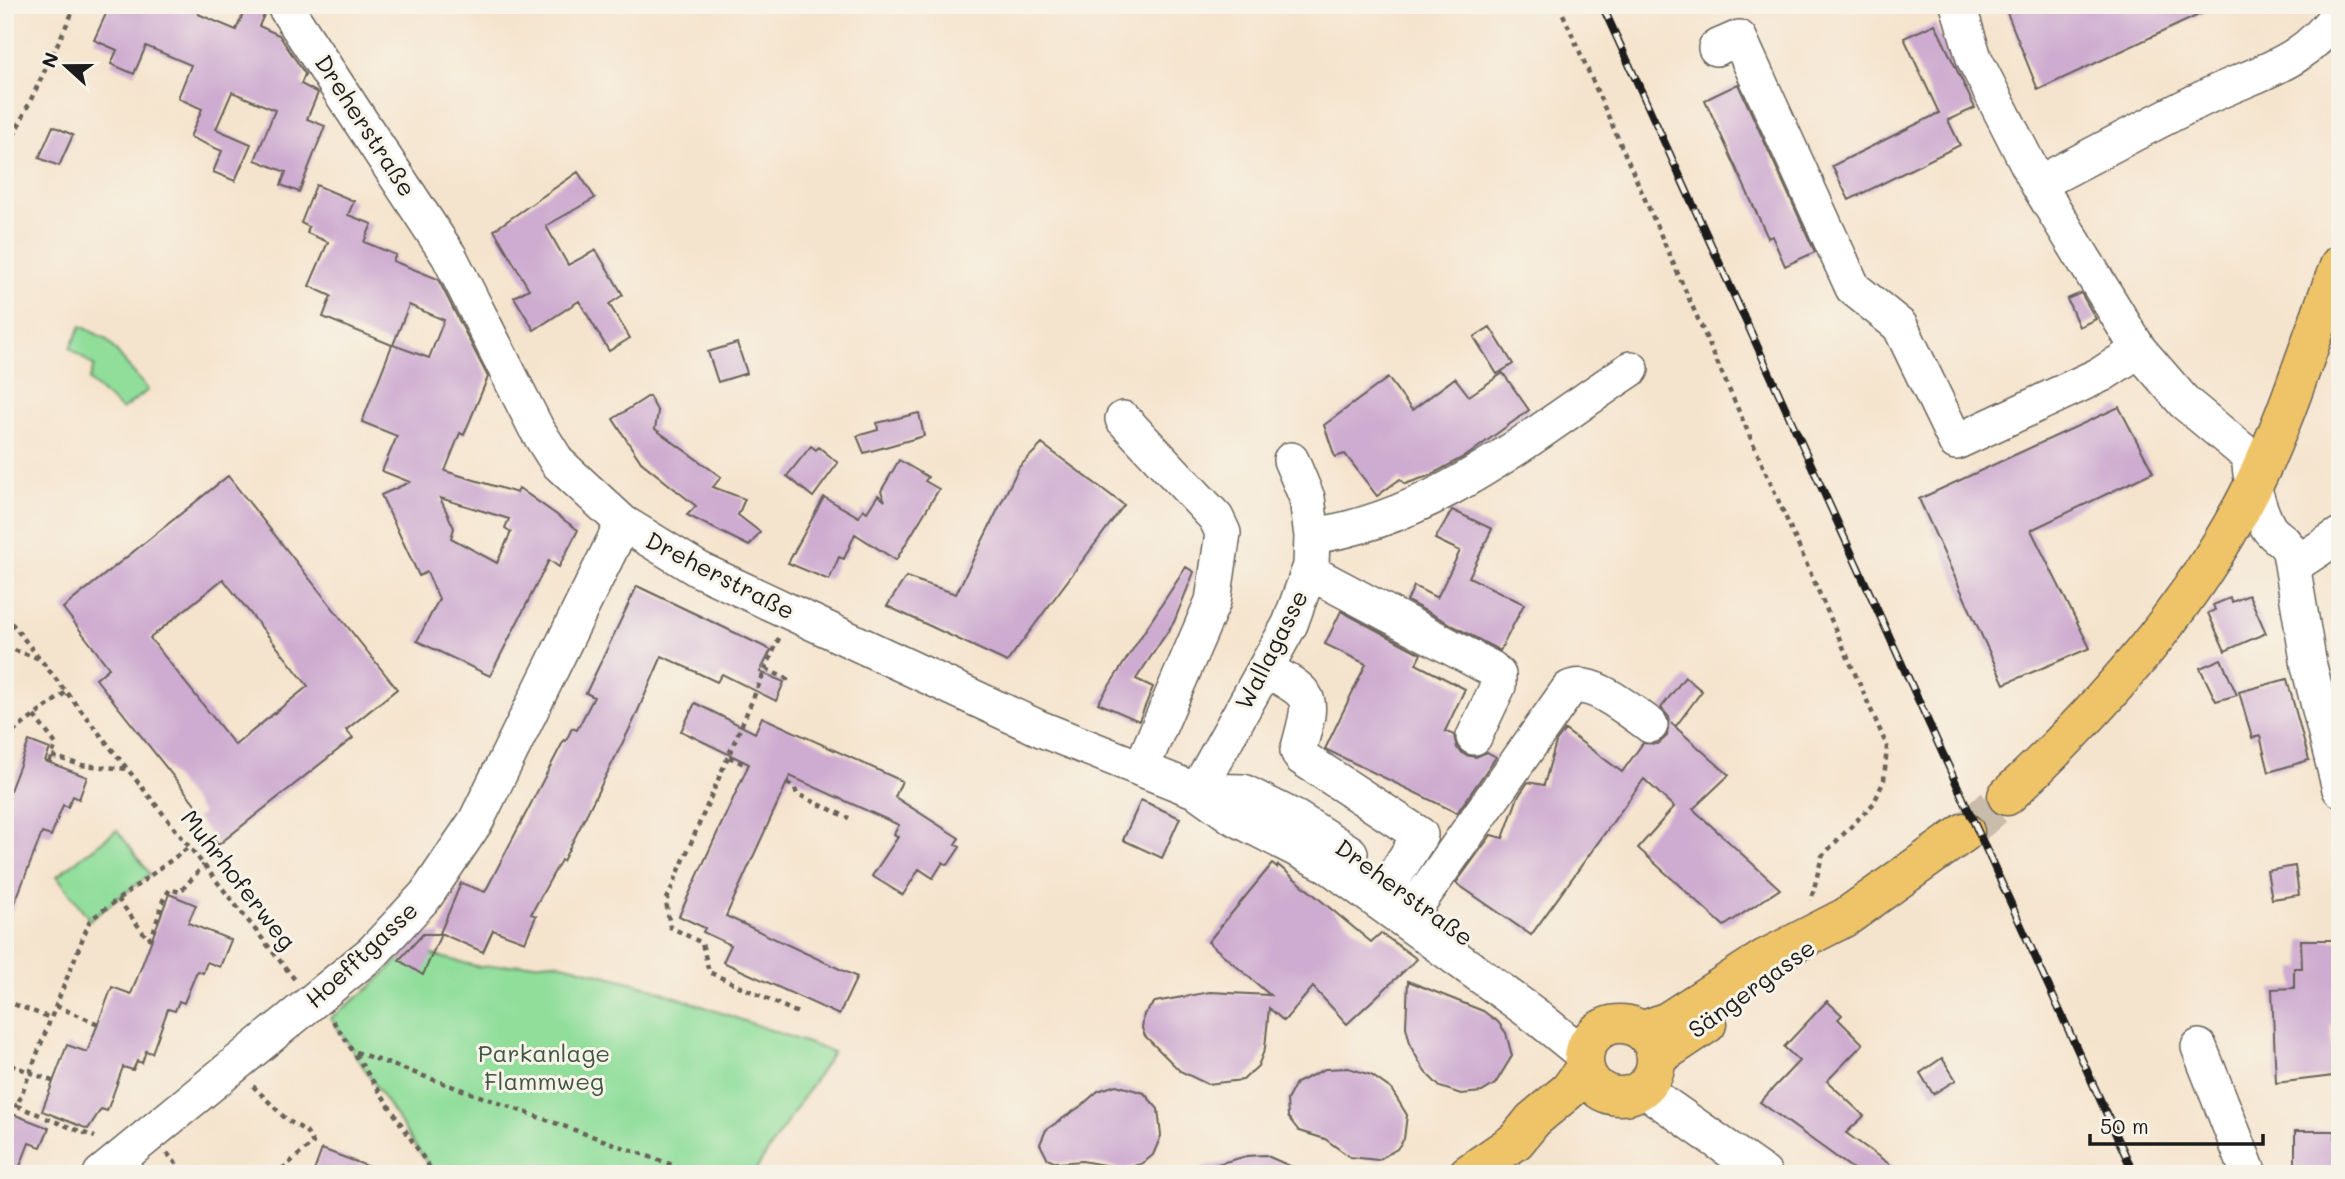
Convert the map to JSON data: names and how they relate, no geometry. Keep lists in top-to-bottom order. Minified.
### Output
{"streets":{"main road":["Sängergasse"],"street":["Dreherstraße","Wallagasse","Hoefftgasse"],"path":["Muhrhoferweg"]},"crossings":[["Dreherstraße","Wallagasse"],["Dreherstraße","Hoefftgasse"],["Dreherstraße","Sängergasse"],["Muhrhoferweg","Hoefftgasse"]],"parks":["Parkanlage Flammweg"],"scale_bar":"50 m","north":"left"}
